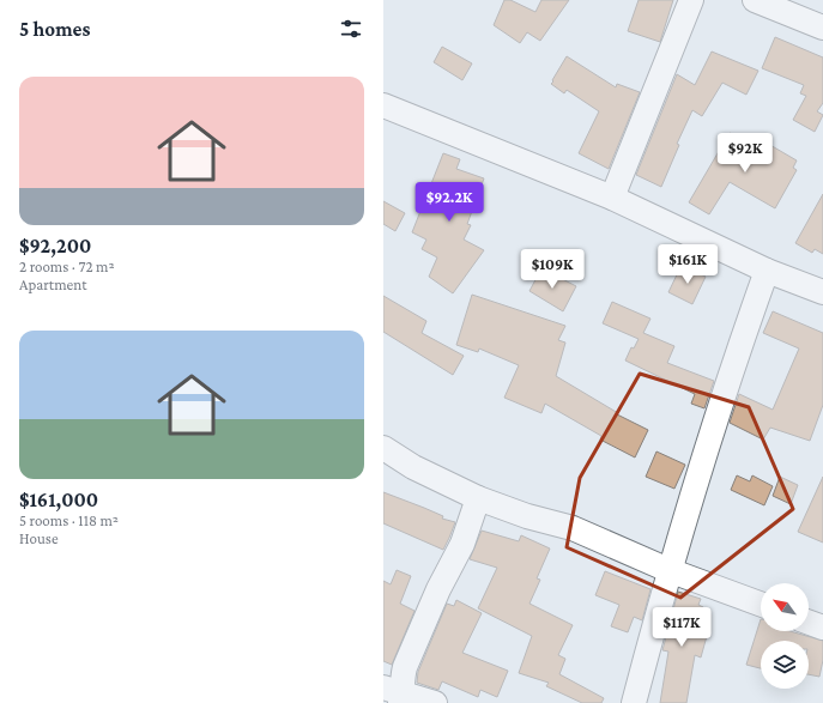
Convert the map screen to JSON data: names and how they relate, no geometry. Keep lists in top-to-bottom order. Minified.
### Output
{"north":"top left","page":{"heading":"5 homes","list":[{"name":"$92,200","note":"2 rooms · 72 m² · Apartment"},{"name":"$161,000","note":"5 rooms · 118 m² · House"}],"price":["$92K","$92.2K","$161K","$109K","$117K"]}}
